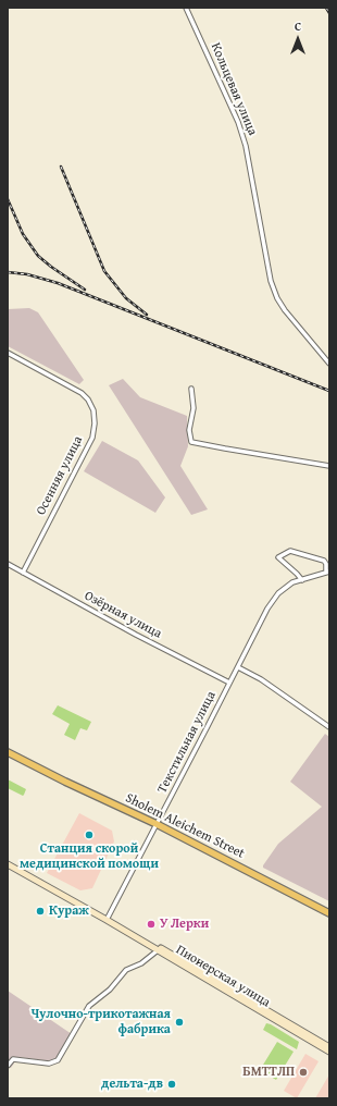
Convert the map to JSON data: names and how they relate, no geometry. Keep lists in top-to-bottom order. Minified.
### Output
{"streets":{"main road":["Sholem Aleichem Street","Пионерская улица"],"street":["Кольцевая улица","Осенняя улица","Озёрная улица","Текстильная улица"]},"crossings":[["Осенняя улица","Озёрная улица"],["Озёрная улица","Текстильная улица"],["Текстильная улица","Sholem Aleichem Street"],["Текстильная улица","Пионерская улица"]],"places":["Станция скорой медицинской помощи","Кураж","У Лерки","Чулочно-трикотажная фабрика","БМТТЛП","дельта-дв"],"north":"top"}
